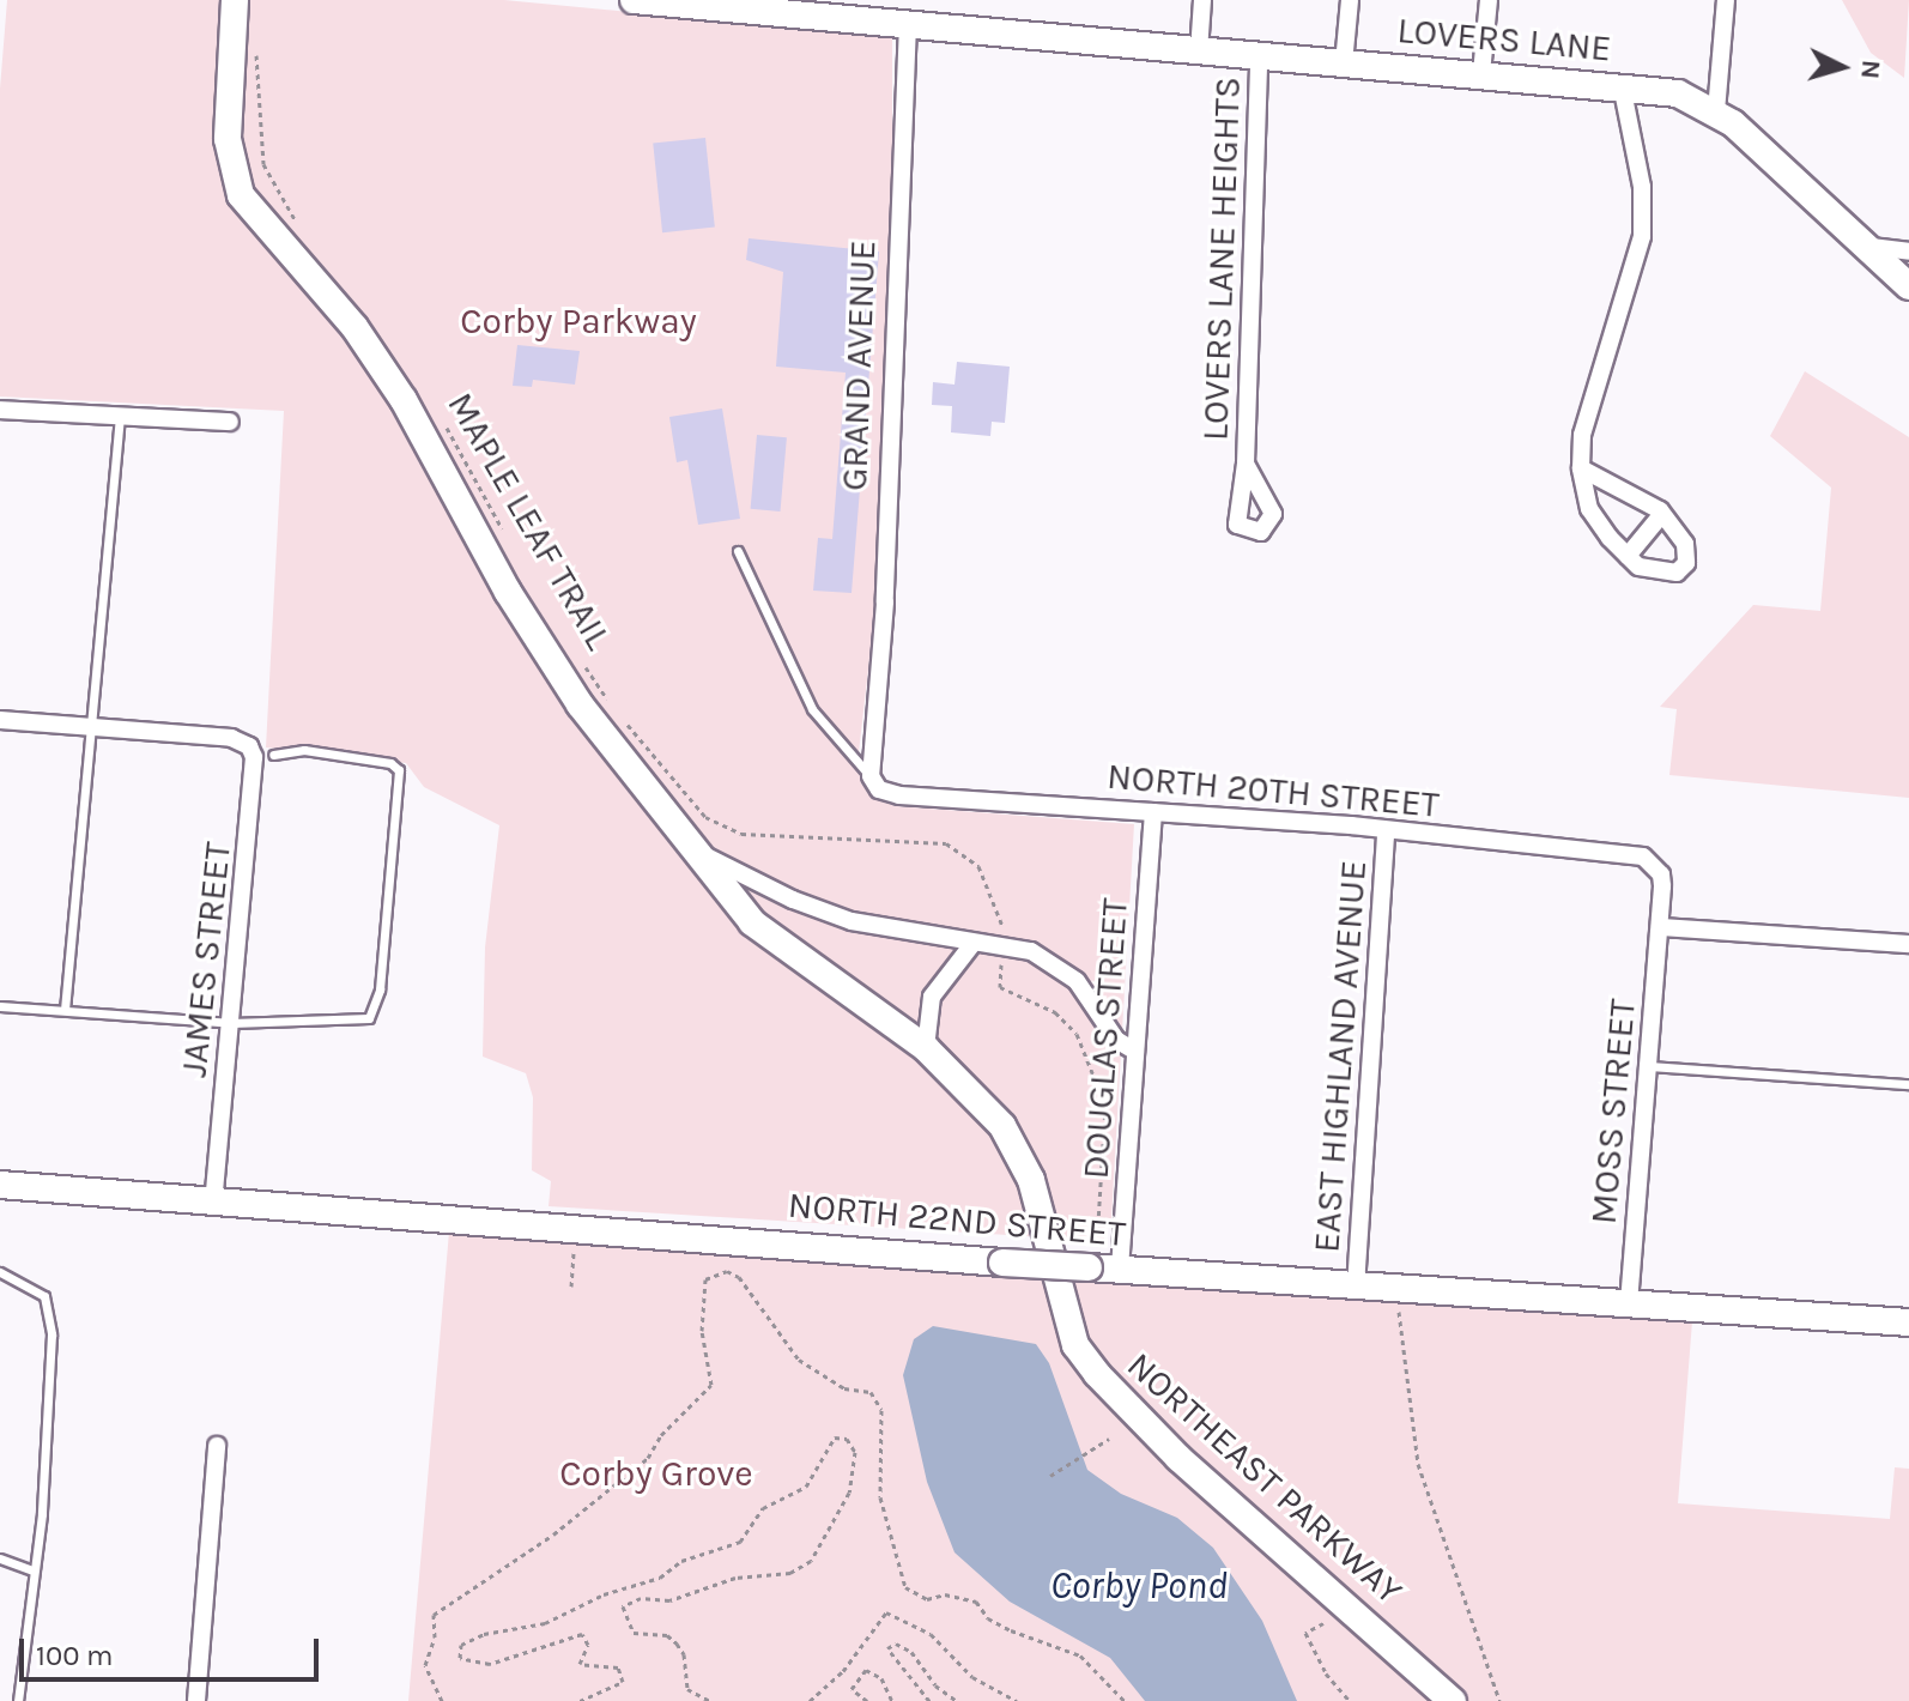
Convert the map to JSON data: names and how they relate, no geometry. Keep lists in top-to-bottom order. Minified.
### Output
{"streets":{"street":["LOVERS LANE","LOVERS LANE HEIGHTS","GRAND AVENUE","NORTH 20TH STREET","JAMES STREET","DOUGLAS STREET","EAST HIGHLAND AVENUE","MOSS STREET","NORTH 22ND STREET","NORTHEAST PARKWAY"],"path":["MAPLE LEAF TRAIL"]},"crossings":[["LOVERS LANE","LOVERS LANE HEIGHTS"],["LOVERS LANE","GRAND AVENUE"],["GRAND AVENUE","NORTH 20TH STREET"],["NORTH 20TH STREET","DOUGLAS STREET"],["NORTH 20TH STREET","EAST HIGHLAND AVENUE"],["NORTH 20TH STREET","MOSS STREET"],["JAMES STREET","NORTH 22ND STREET"],["DOUGLAS STREET","NORTH 22ND STREET"],["EAST HIGHLAND AVENUE","NORTH 22ND STREET"],["MOSS STREET","NORTH 22ND STREET"]],"water":["Corby Pond"],"parks":["Corby Parkway","Corby Grove"],"scale_bar":"100 m","north":"right"}
